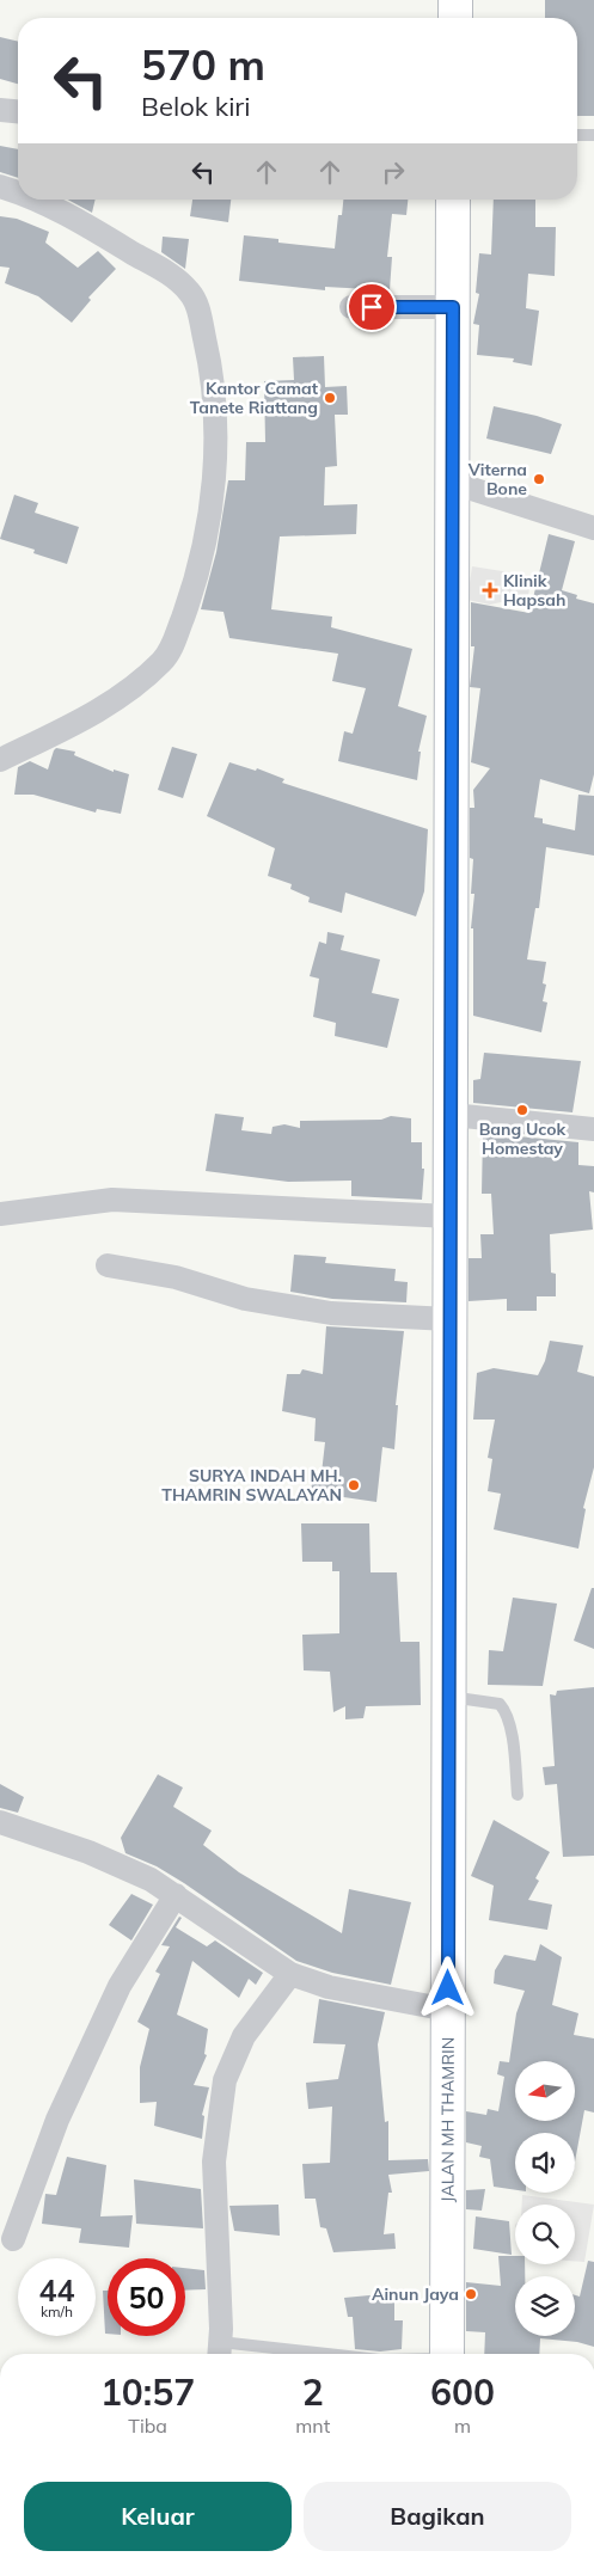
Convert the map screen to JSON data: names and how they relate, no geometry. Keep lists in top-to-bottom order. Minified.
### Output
{"streets":{"main road":["JALAN MH THAMRIN"]},"places":{"other":["Kantor Camat Tanete Riattang","Viterna Bone","Bang Ucok Homestay","SURYA INDAH MH. THAMRIN SWALAYAN","Ainun Jaya"],"health":["Klinik Hapsah"]},"north":"left","page":{"turn":["570 m","Belok kiri"],"speed":"44 km/h","limit":"50","eta":["10:57","Tiba","2","mnt","600","m"],"buttons":["Keluar","Bagikan"]}}
